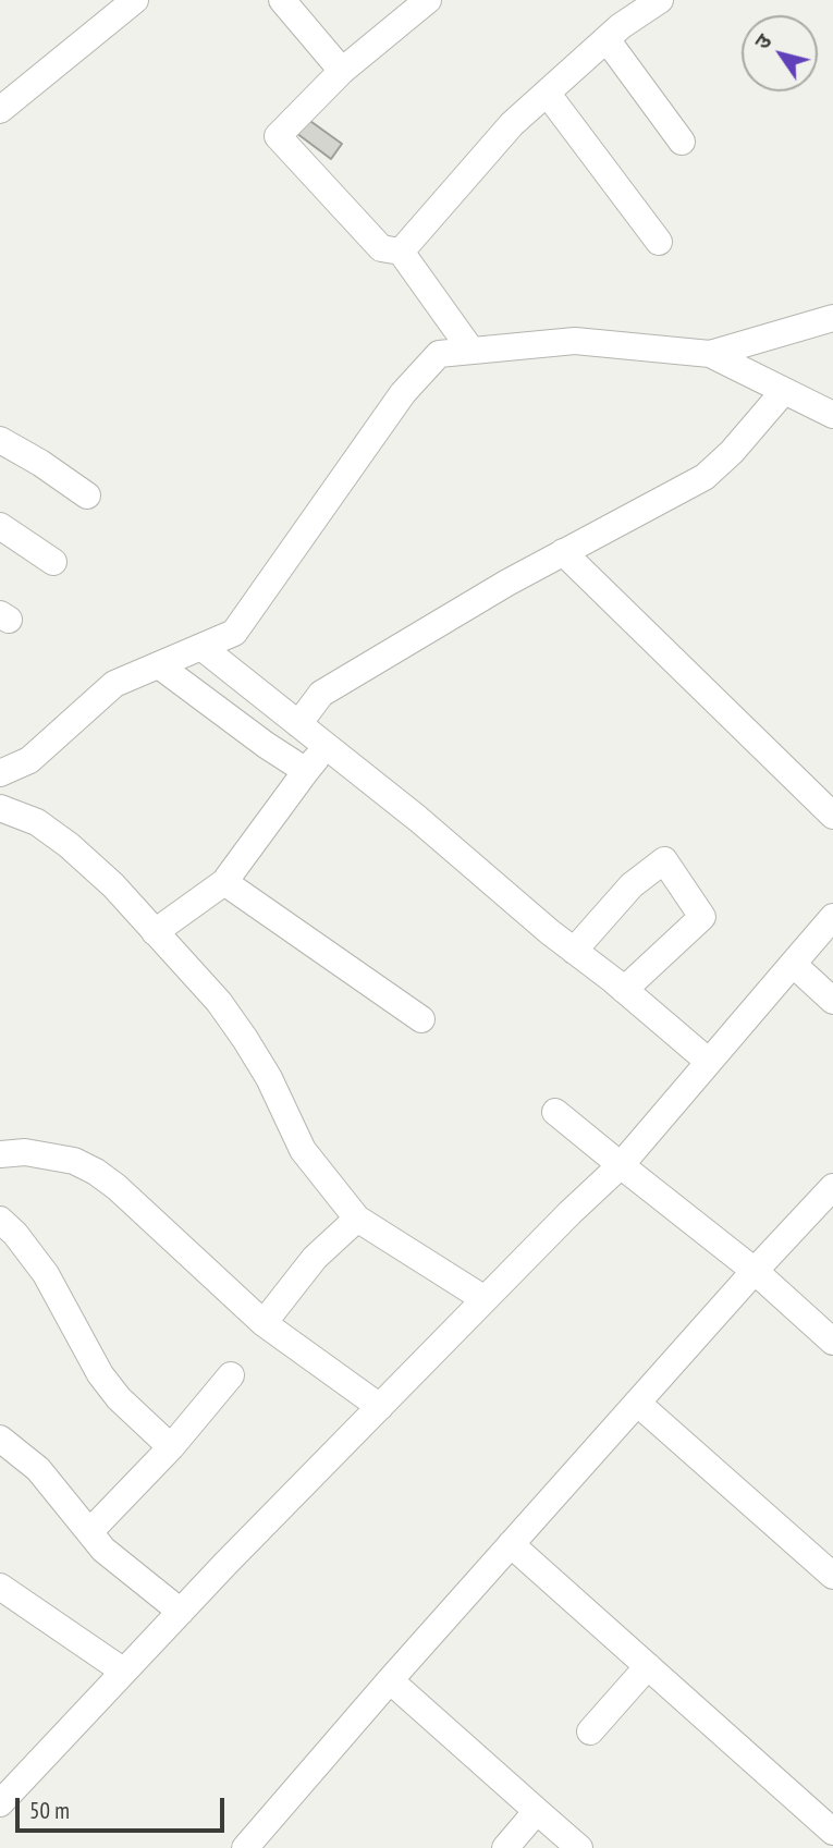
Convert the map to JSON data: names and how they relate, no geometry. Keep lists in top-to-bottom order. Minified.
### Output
{"scale_bar":"50 m","north":"top left"}
